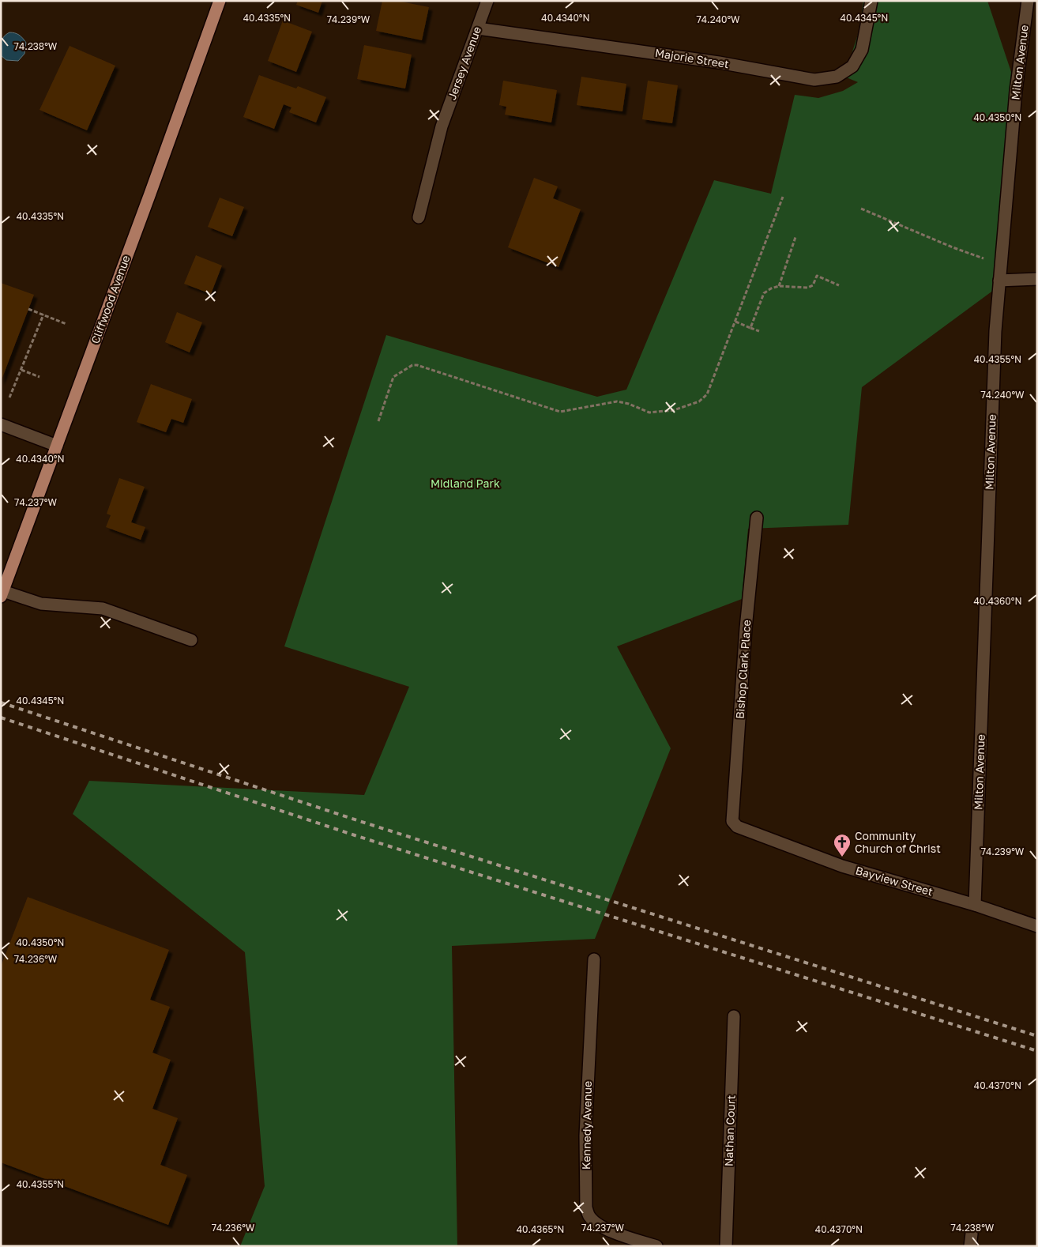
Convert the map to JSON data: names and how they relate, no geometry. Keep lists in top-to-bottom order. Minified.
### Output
{"streets":{"main road":["Cliffwood Avenue"],"street":["Majorie Street","Milton Avenue","Jersey Avenue","Bishop Clark Place","Bayview Street","Kennedy Avenue","Nathan Court"]},"crossings":[["Majorie Street","Jersey Avenue"],["Milton Avenue","Bayview Street"],["Bishop Clark Place","Bayview Street"]],"parks":["Midland Park"],"places":{"church":["Community Church of Christ"]},"coordinates":["40.4335°N","40.4340°N","40.4345°N","74.239°W","74.240°W","74.238°W","40.4350°N","40.4355°N","74.237°W","40.4360°N","74.236°W","40.4370°N","40.4365°N"]}
